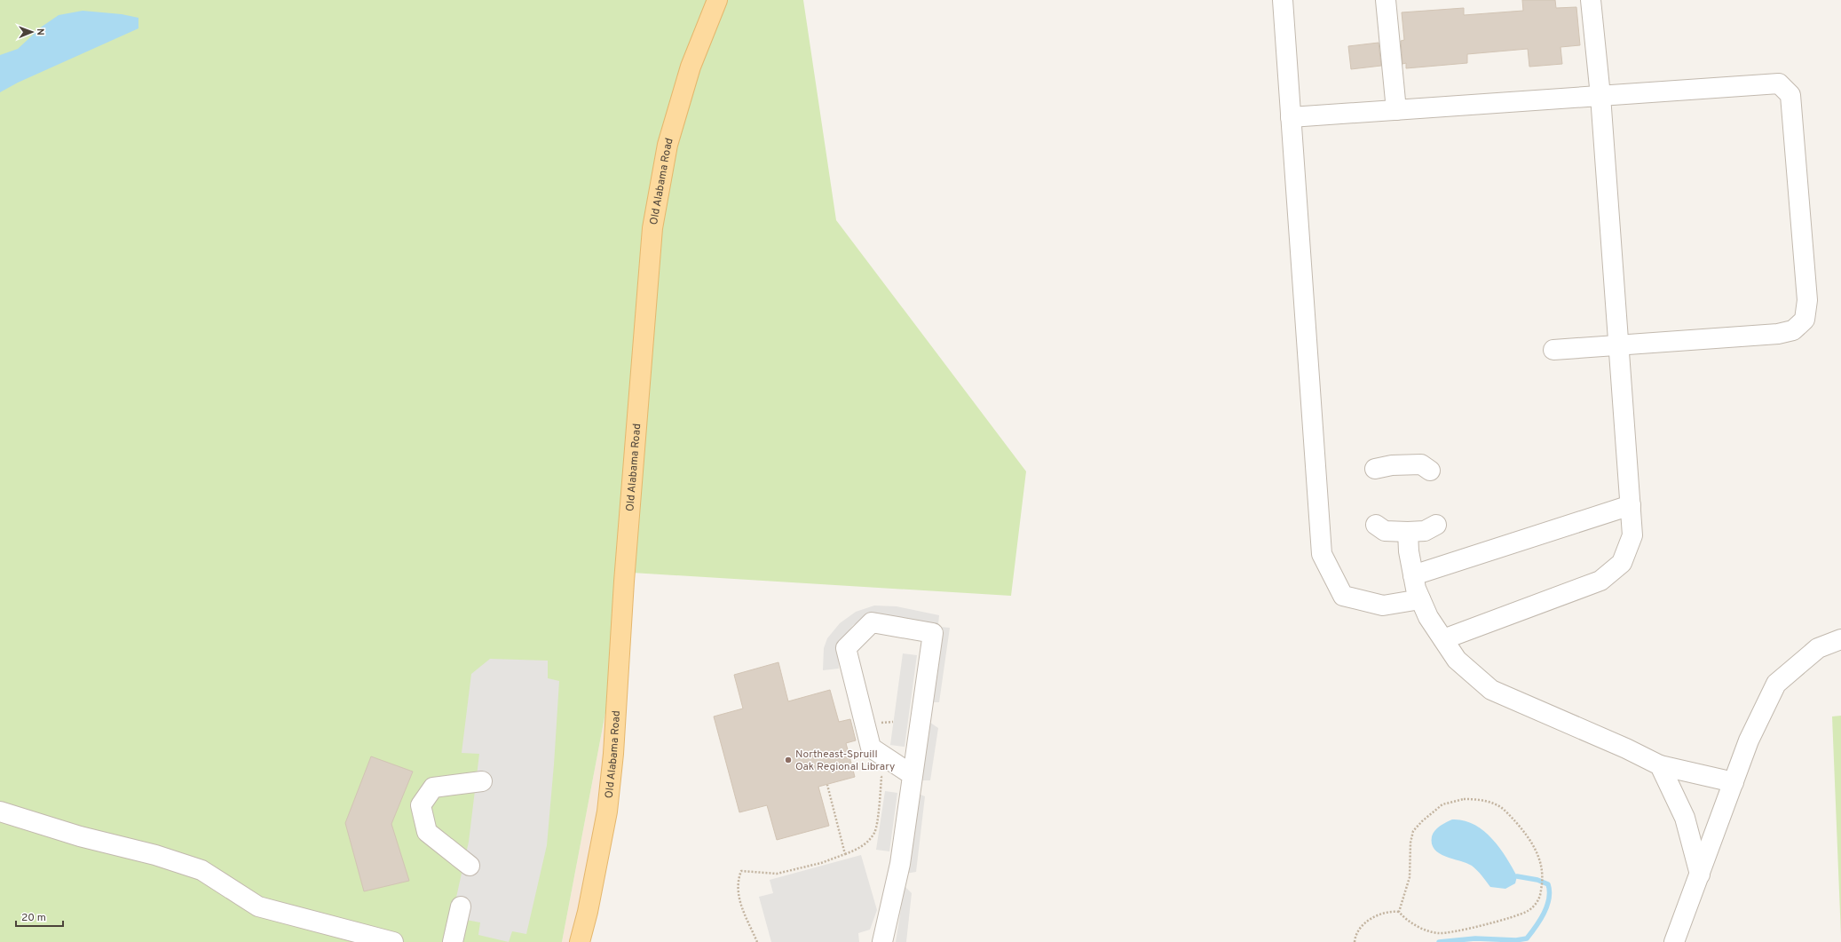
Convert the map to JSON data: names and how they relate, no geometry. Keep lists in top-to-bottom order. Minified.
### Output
{"streets":{"main road":["Old Alabama Road"]},"places":["Northeast-Spruill Oak Regional Library"],"scale_bar":"20 m","north":"right"}
